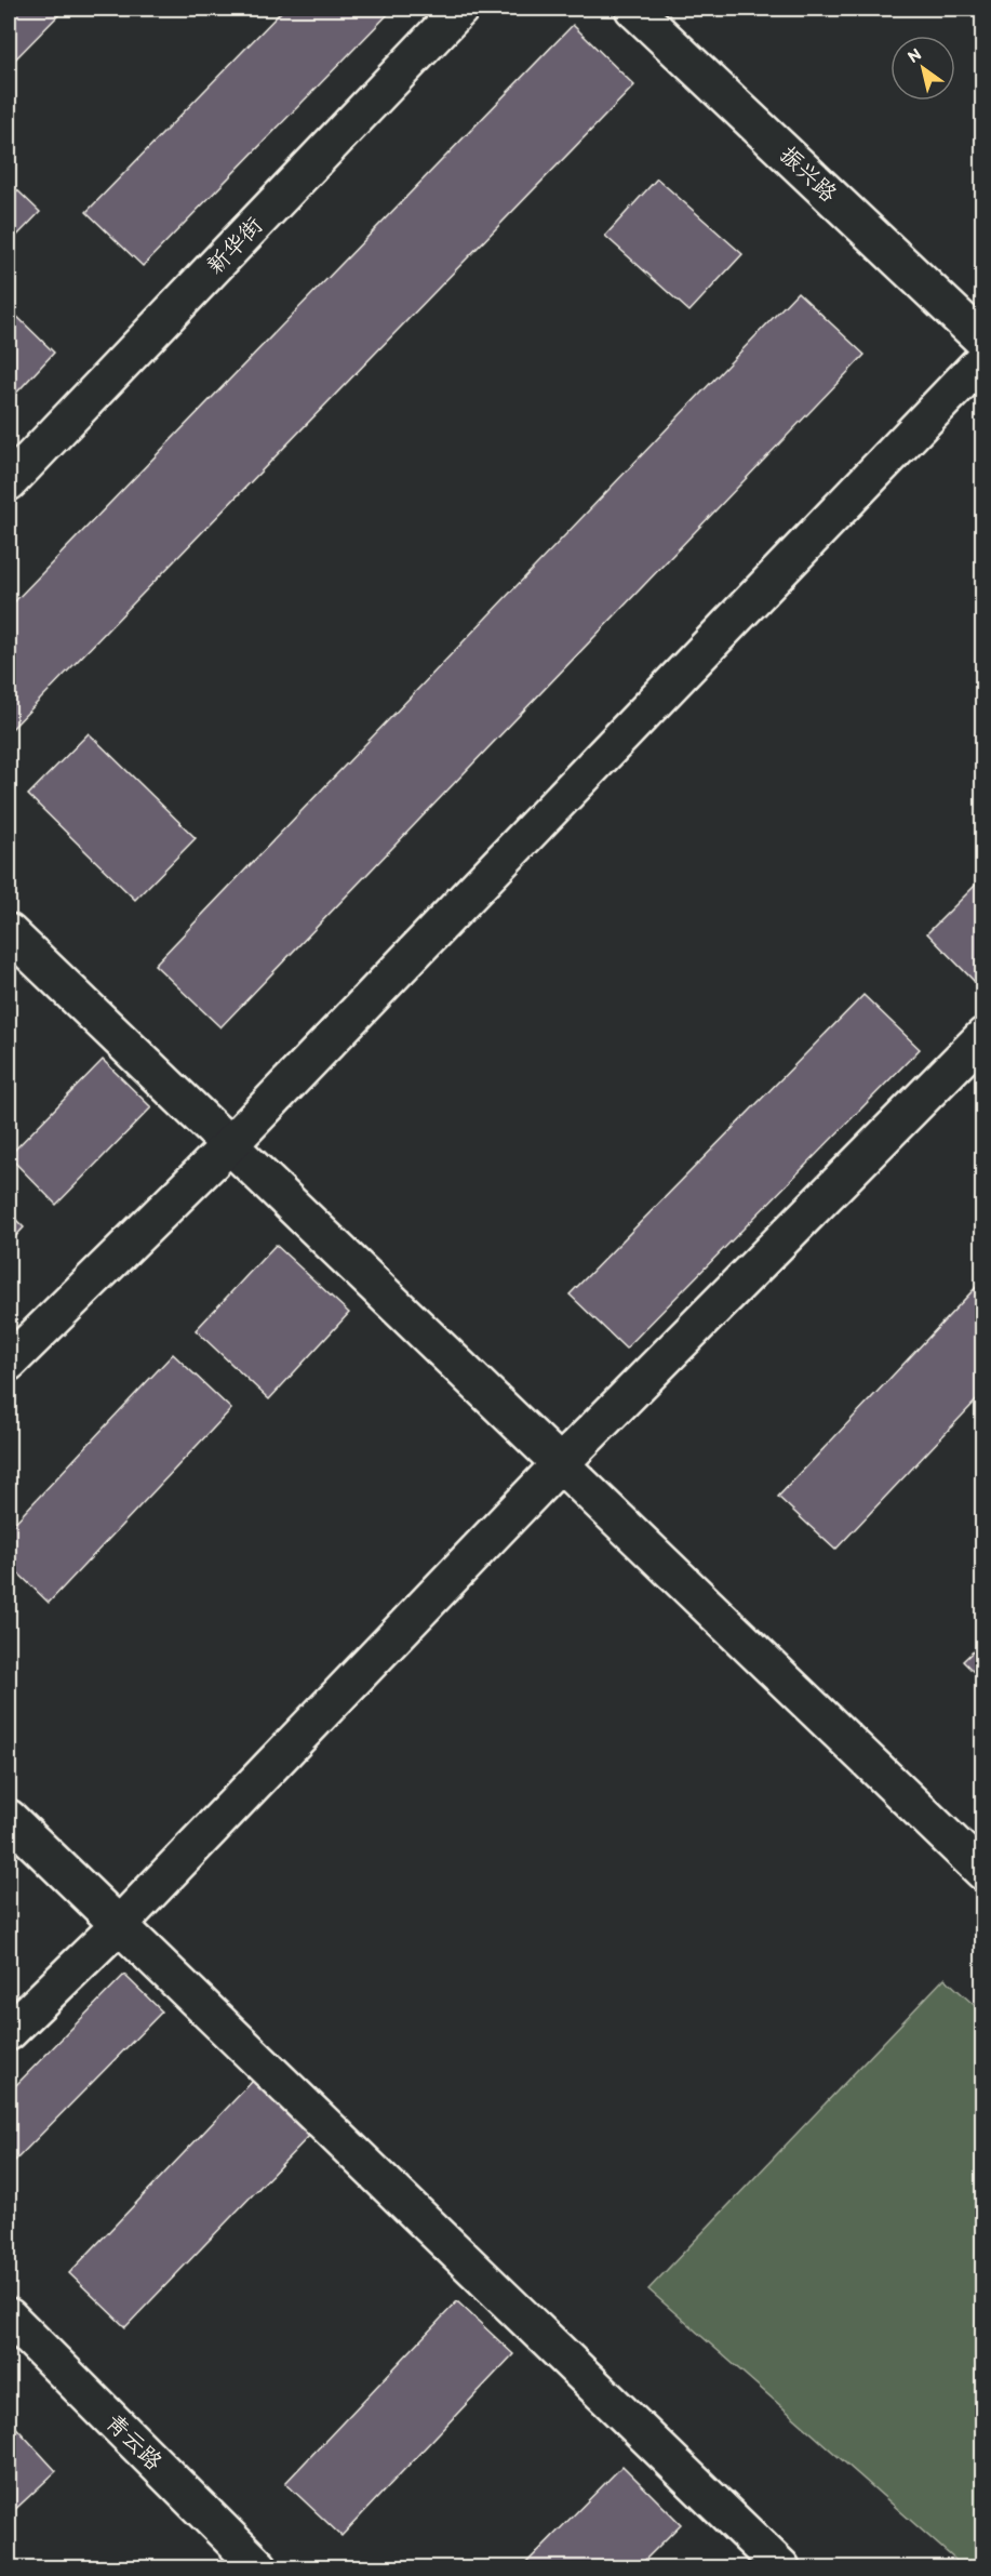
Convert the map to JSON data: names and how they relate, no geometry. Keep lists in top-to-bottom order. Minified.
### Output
{"streets":{"street":["振兴路","新华街","青云路"]},"north":"top left"}
